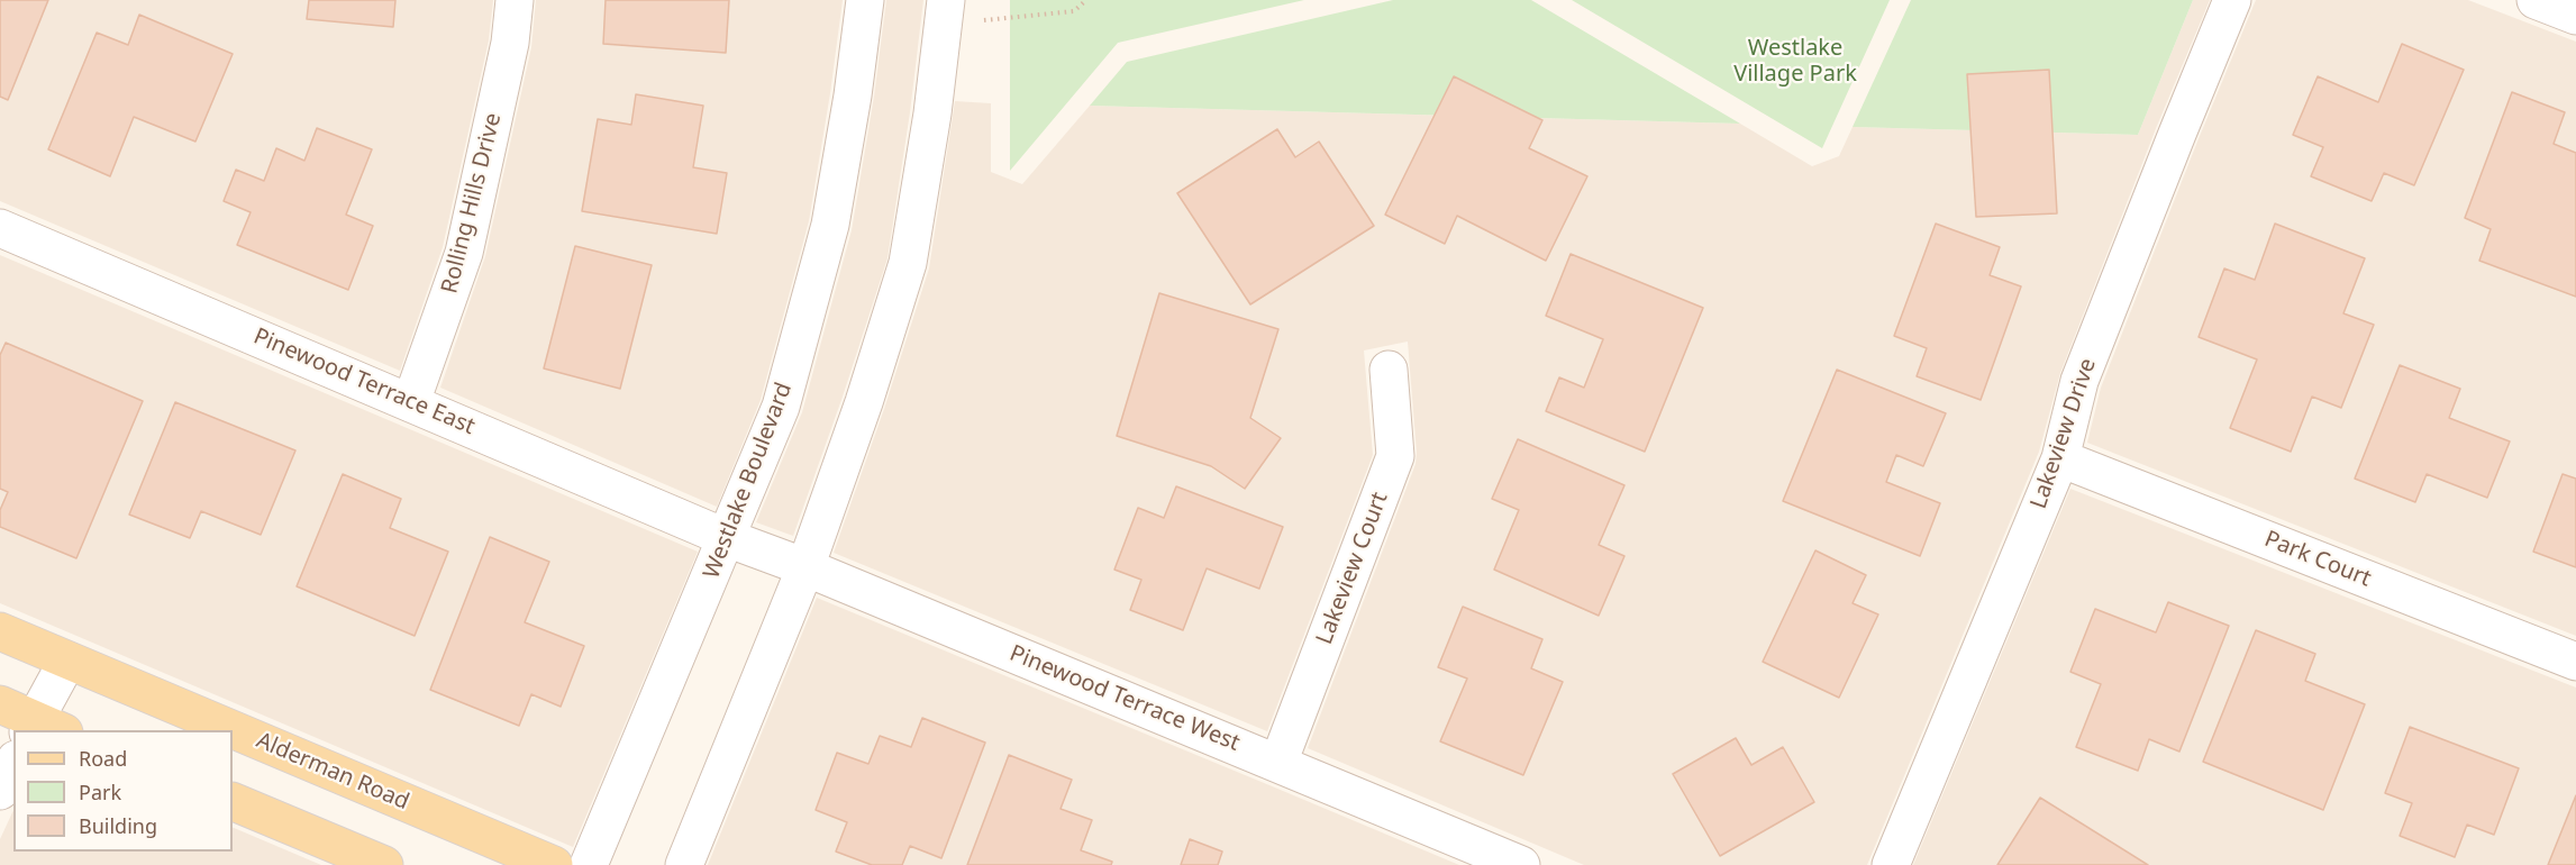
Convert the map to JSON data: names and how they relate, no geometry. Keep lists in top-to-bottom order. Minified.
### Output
{"streets":{"main road":["Alderman Road"],"street":["Rolling Hills Drive","Pinewood Terrace East","Lakeview Drive","Westlake Boulevard","Park Court","Lakeview Court","Pinewood Terrace West"]},"crossings":[["Rolling Hills Drive","Pinewood Terrace East"],["Pinewood Terrace East","Westlake Boulevard"],["Pinewood Terrace East","Pinewood Terrace West"],["Lakeview Drive","Park Court"],["Westlake Boulevard","Pinewood Terrace West"],["Lakeview Court","Pinewood Terrace West"]],"parks":["Westlake Village Park"],"legend":["Road","Park","Building"]}
